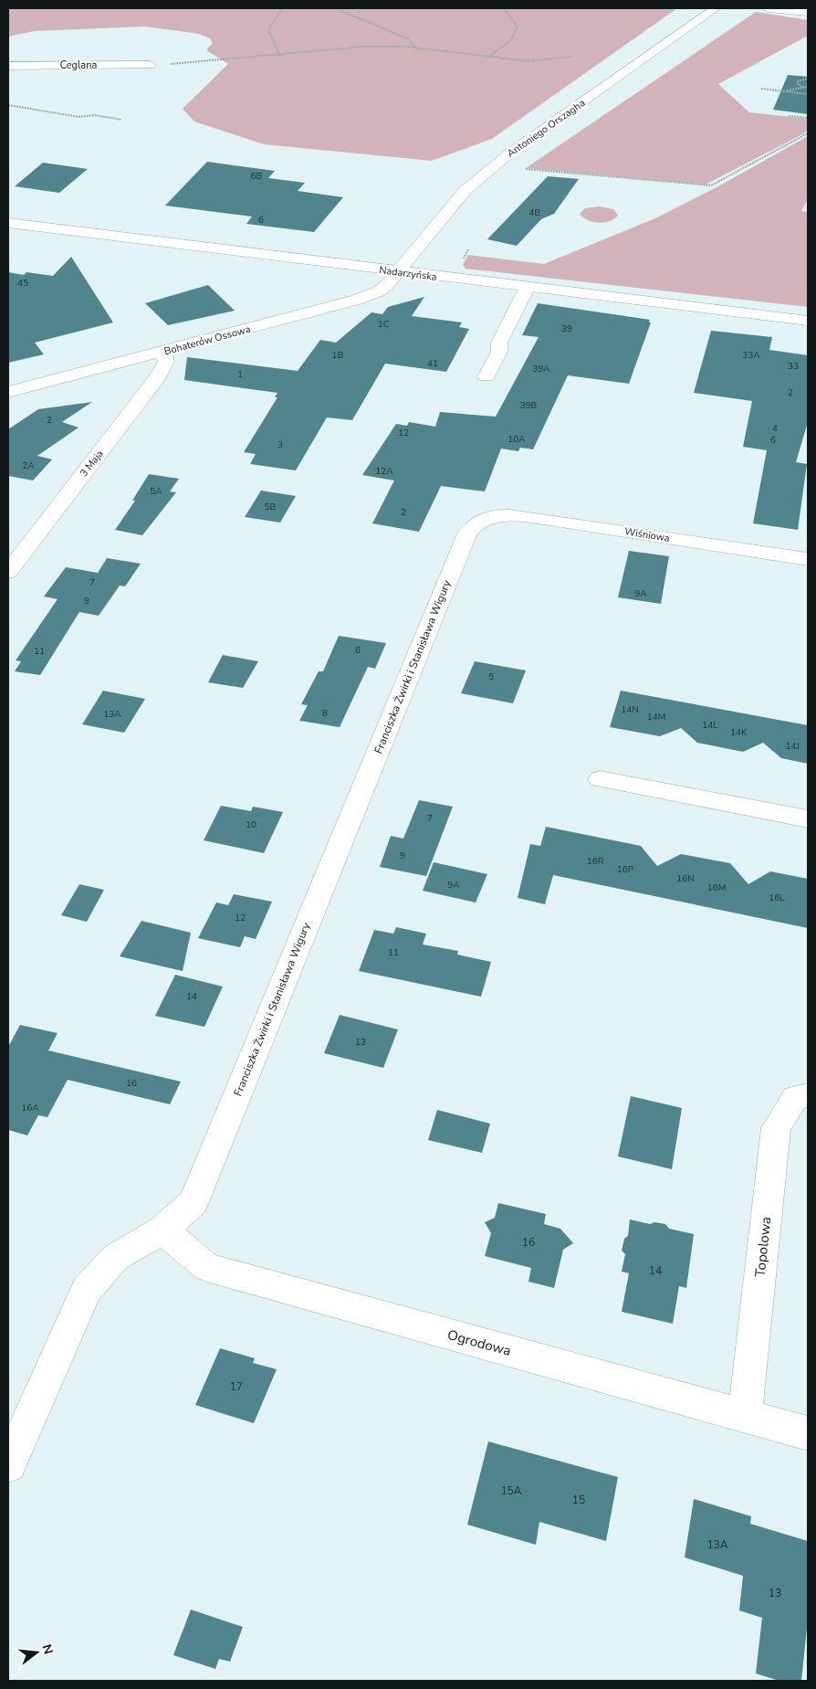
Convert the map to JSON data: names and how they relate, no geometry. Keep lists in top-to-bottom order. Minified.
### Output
{"streets":{"street":["Ceglana","Antoniego Orszagha","Nadarzyńska","Bohaterów Ossowa","3 Maja","Wiśniowa","Franciszka Żwirki i Stanisława Wigury","Topolowa","Ogrodowa"]},"crossings":[["Antoniego Orszagha","Nadarzyńska"],["Antoniego Orszagha","Bohaterów Ossowa"],["Nadarzyńska","Bohaterów Ossowa"],["Bohaterów Ossowa","3 Maja"],["Wiśniowa","Franciszka Żwirki i Stanisława Wigury"],["Franciszka Żwirki i Stanisława Wigury","Ogrodowa"],["Topolowa","Ogrodowa"]],"house_numbers":["6B","4B","6","45","1C","39","1B","33A","41","33","39A","1","2","39B","2","4","12","10A","6","3","2A","12A","5A","5B","2","7","9A","9","6","11","5","14N","8","13A","14M","14L","14K","14J","7","10","9","16R","16P","16N","9A","16M","16L","12","11","14","13","16","16A","16","14","17","15A","15","13A","13"],"north":"right"}
